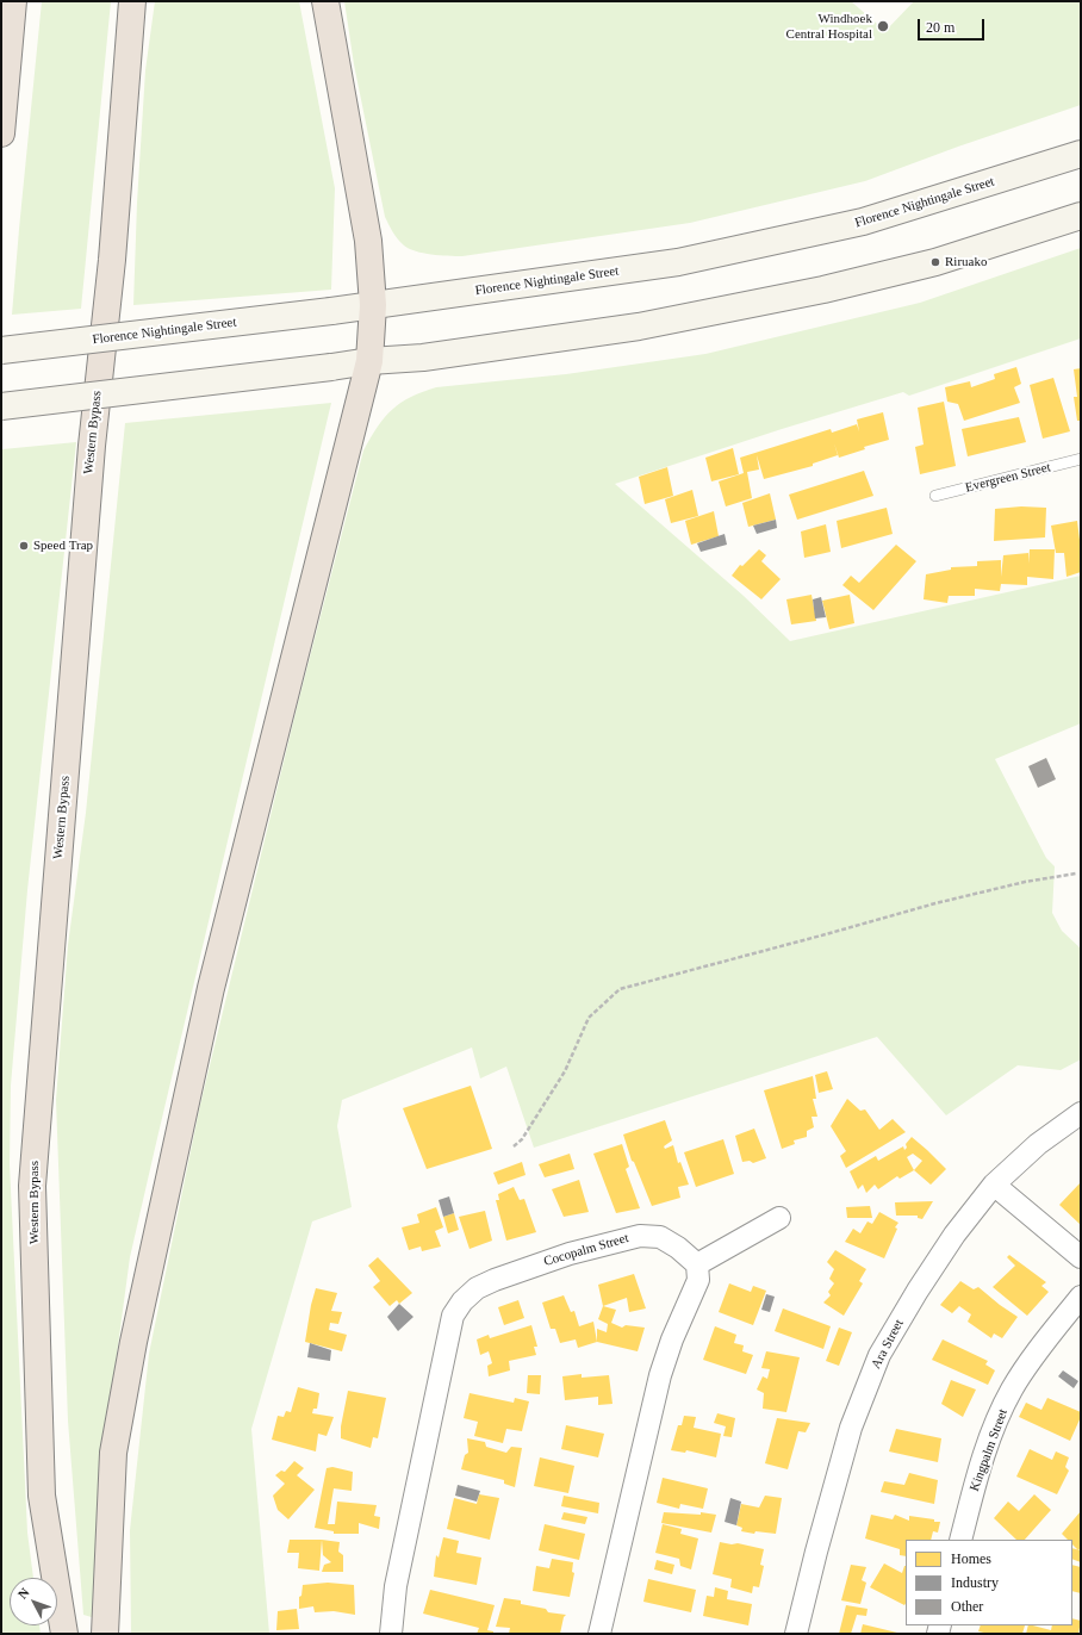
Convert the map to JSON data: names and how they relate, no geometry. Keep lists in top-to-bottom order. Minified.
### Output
{"streets":{"highway":["Western Bypass"],"main road":["Florence Nightingale Street"],"street":["Cocopalm Street","Ara Street","Kingpalm Street"],"lane":["Evergreen Street"]},"places":["Windhoek Central Hospital","Riruako","Speed Trap"],"legend":["Homes","Industry","Other"],"scale_bar":"20 m","north":"top left"}
